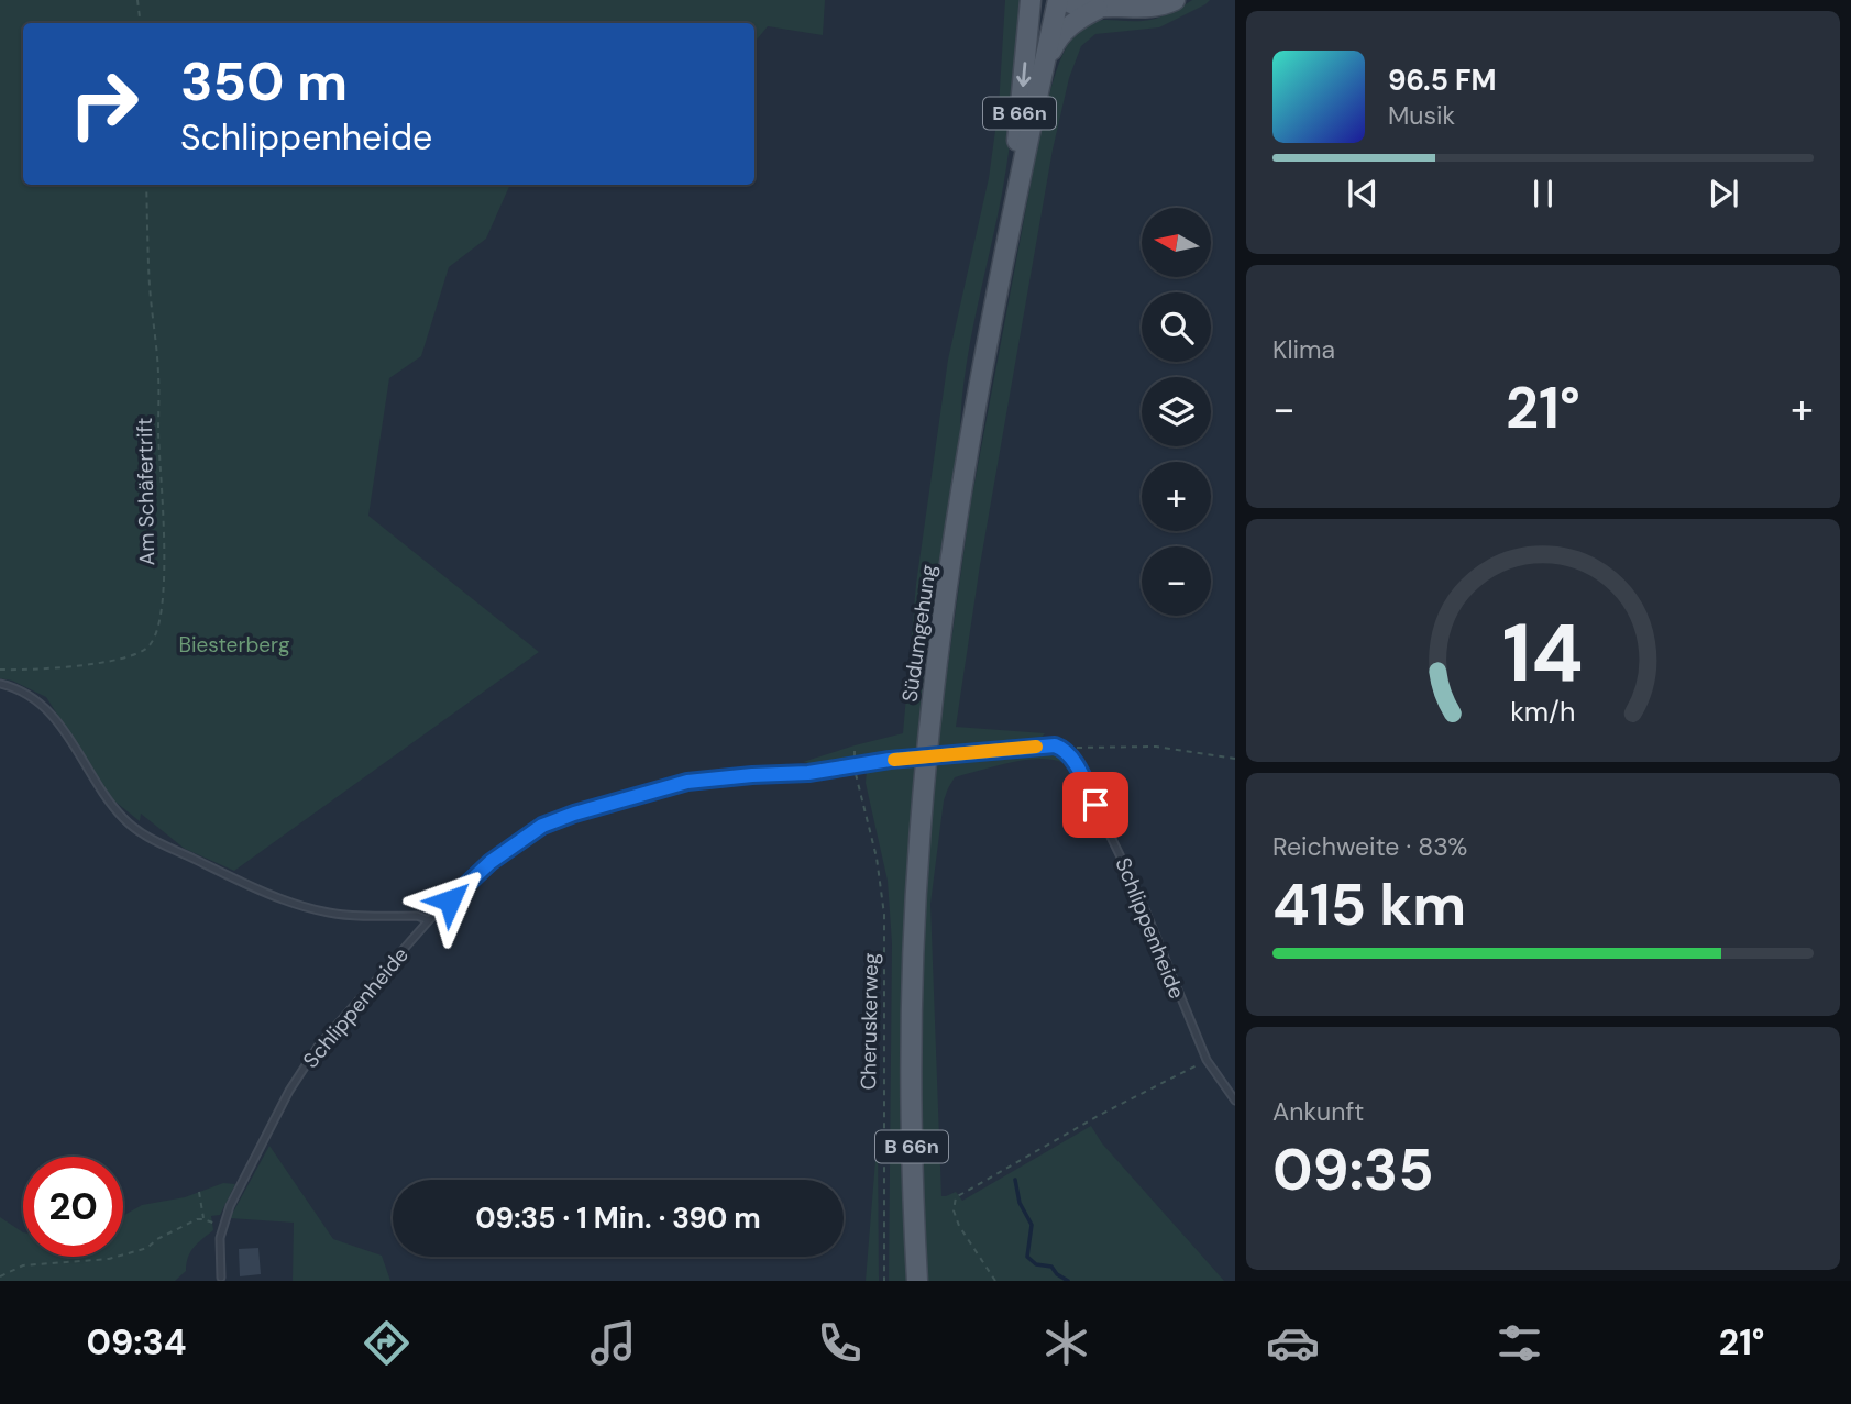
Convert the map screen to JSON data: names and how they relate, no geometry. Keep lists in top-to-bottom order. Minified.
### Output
{"streets":{"main road":["B 66n","Südumgehung"],"lane":["Schlippenheide"],"path":["Am Schäfertrift","Cheruskerweg"]},"crossings":[["B 66n","Südumgehung"],["Schlippenheide","Cheruskerweg"]],"parks":["Biesterberg"],"north":"left","page":{"turn":["350 m","Schlippenheide"],"song":["96.5 FM","Musik"],"map_buttons":["+","−"],"tile":["Klima",["Reichweite · 83%","415 km"],["Ankunft","09:35"]],"heat":["−","21°","+"],"limit":"20","trip":"09:35 · 1 Min. · 390 m","tabs":["09:34","21°"],"gauge":["14","km/h"]}}
